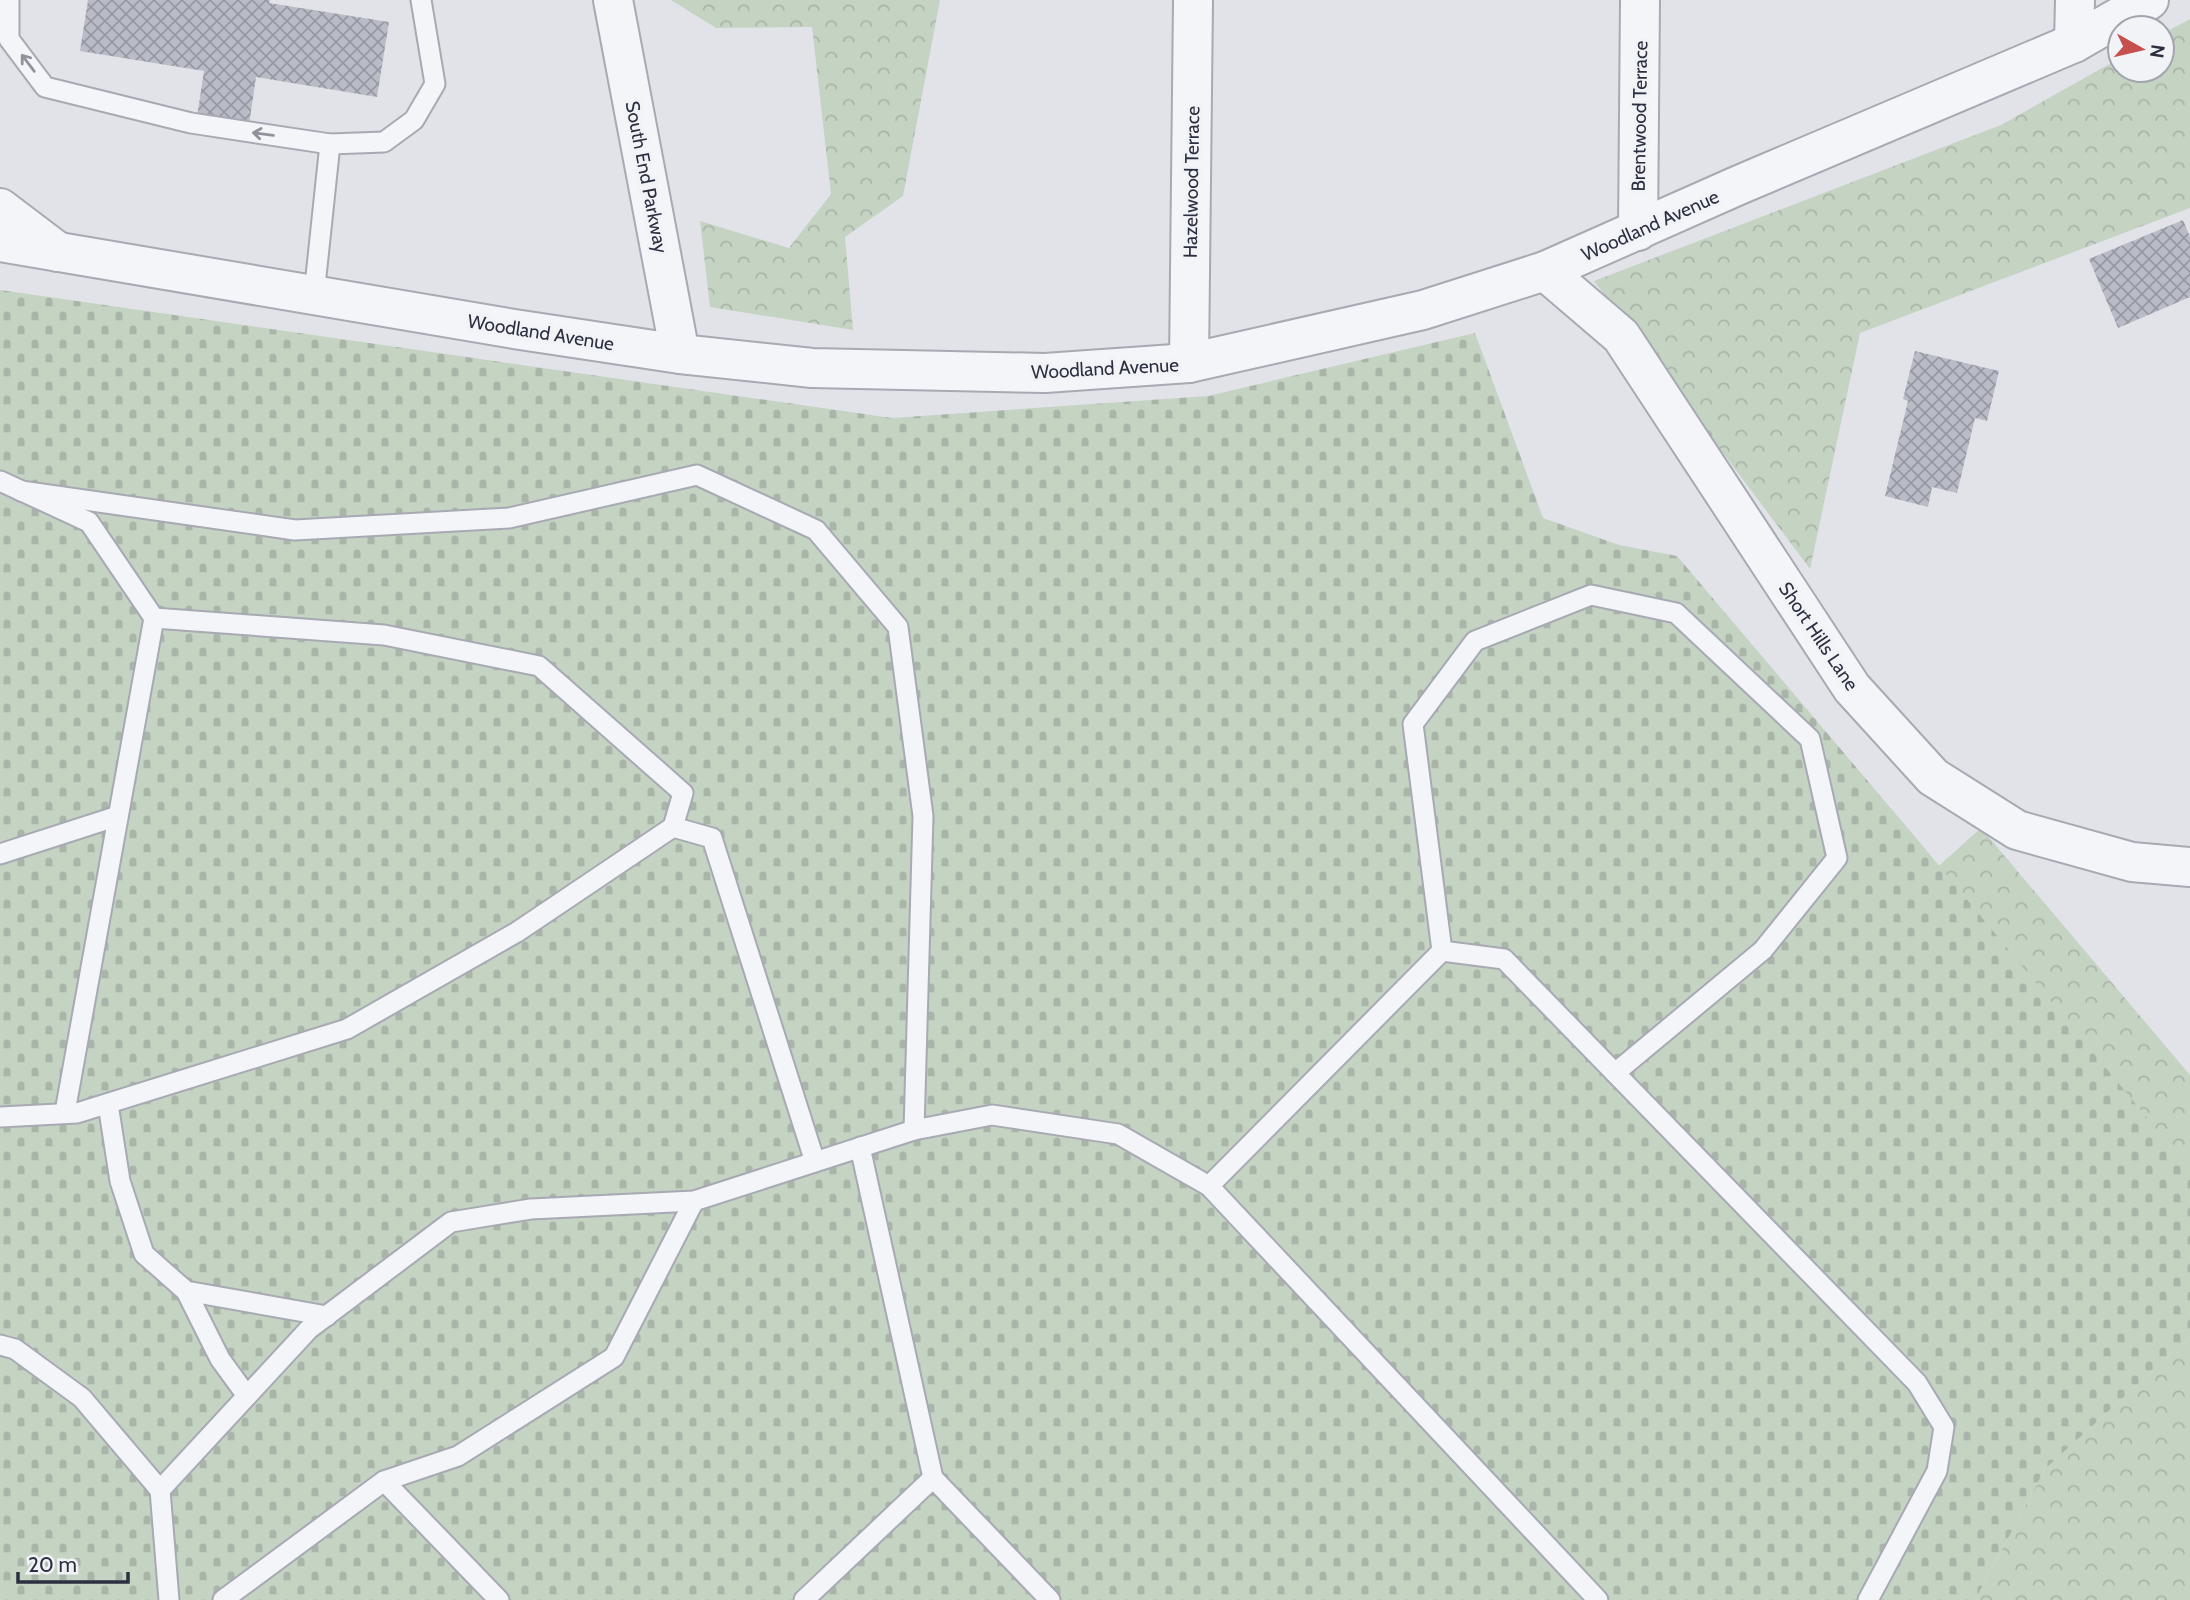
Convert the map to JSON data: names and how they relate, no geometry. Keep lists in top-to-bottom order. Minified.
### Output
{"streets":{"street":["Brentwood Terrace","South End Parkway","Hazelwood Terrace","Woodland Avenue","Short Hills Lane"]},"crossings":[["Brentwood Terrace","Woodland Avenue"],["South End Parkway","Woodland Avenue"],["Hazelwood Terrace","Woodland Avenue"],["Woodland Avenue","Short Hills Lane"]],"scale_bar":"20 m","north":"right"}
